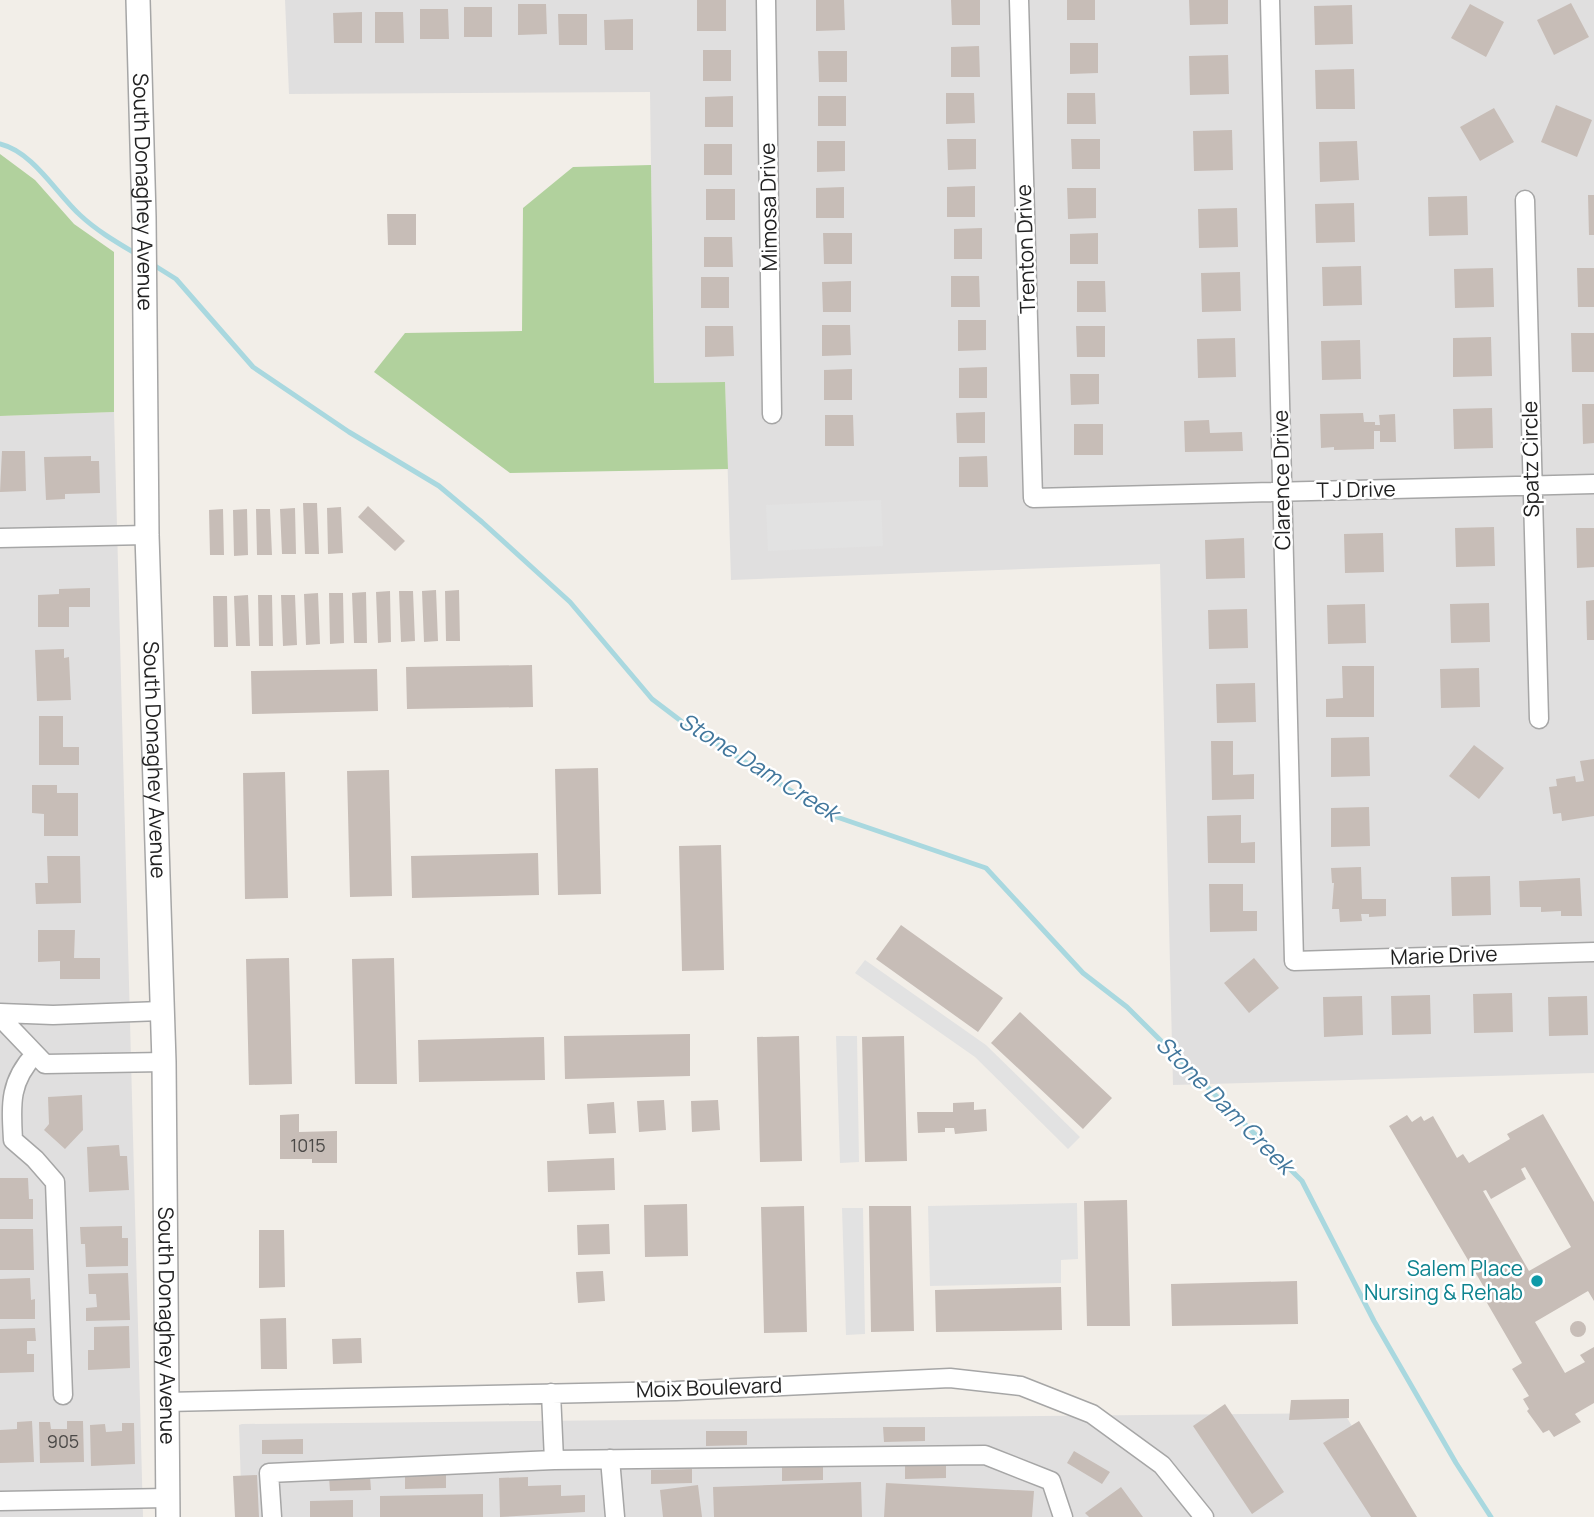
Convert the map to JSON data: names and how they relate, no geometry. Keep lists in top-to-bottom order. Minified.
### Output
{"streets":{"street":["South Donaghey Avenue","Mimosa Drive","Trenton Drive","Spatz Circle","Clarence Drive","T J Drive","Marie Drive","Moix Boulevard"]},"crossings":[["South Donaghey Avenue","Moix Boulevard"],["Trenton Drive","T J Drive"],["Spatz Circle","T J Drive"],["Clarence Drive","T J Drive"],["Clarence Drive","Marie Drive"]],"water":["Stone Dam Creek"],"places":["Salem Place Nursing & Rehab"],"house_numbers":["1015","905"]}
